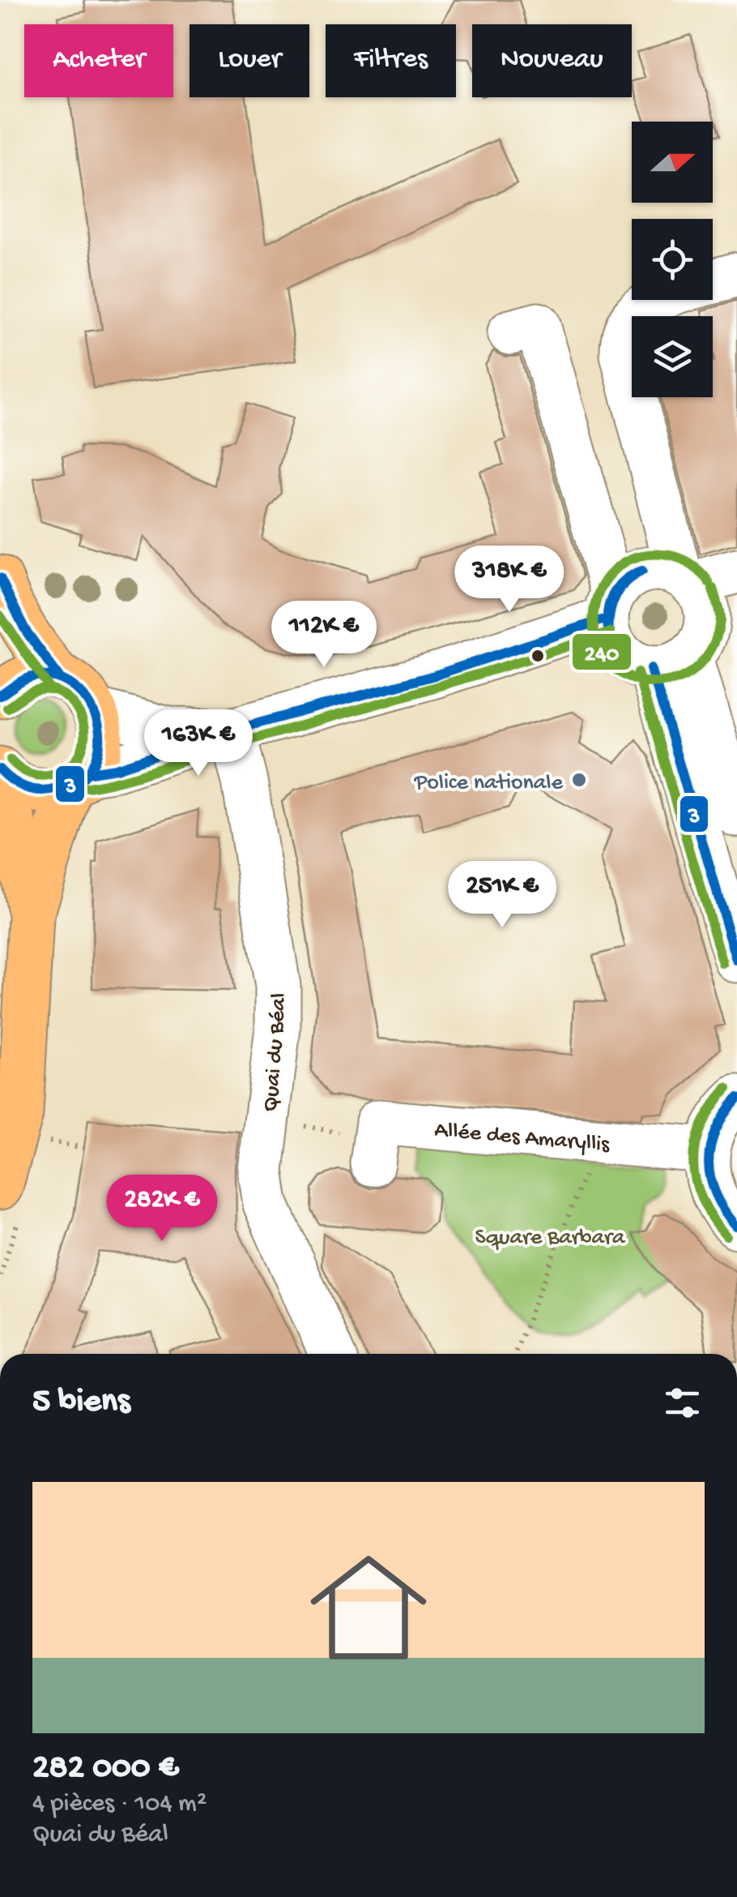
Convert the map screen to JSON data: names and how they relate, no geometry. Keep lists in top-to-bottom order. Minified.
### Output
{"streets":{"street":["Quai du Béal","Allée des Amaryllis"]},"parks":["Square Barbara"],"places":["Police nationale"],"lines":["transit line 240","transit line 3"],"north":"right","page":{"chip":["Acheter","Louer","Filtres","Nouveau"],"price":["318K €","112K €","163K €","251K €","282K €"],"heading":"5 biens","list":[{"name":"282 000 €","note":"4 pièces · 104 m² · Quai du Béal"}]}}
